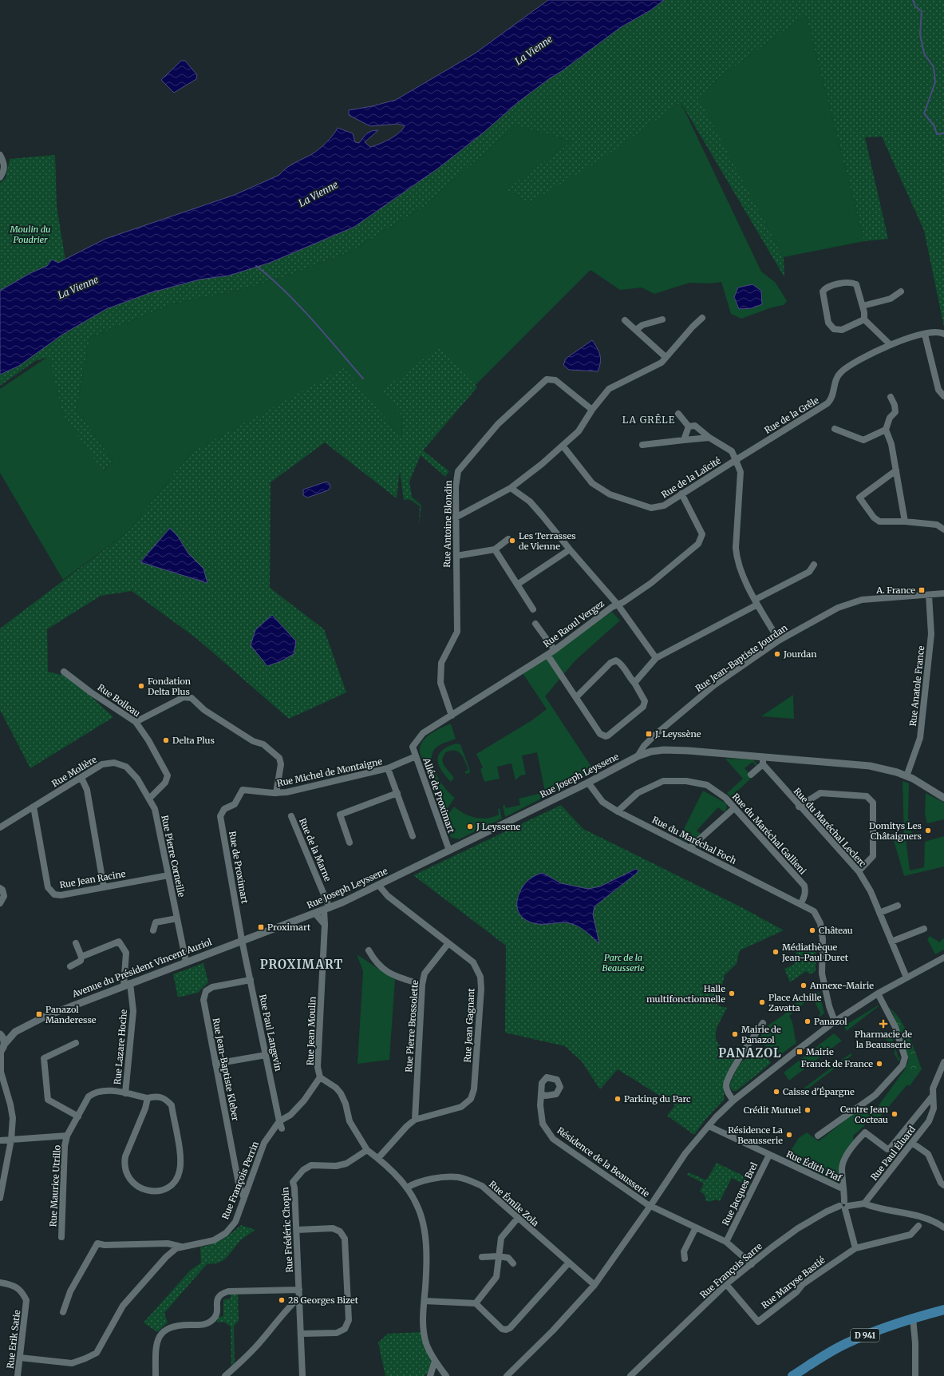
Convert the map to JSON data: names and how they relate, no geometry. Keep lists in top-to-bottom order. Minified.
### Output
{"streets":{"main road":["D 941"],"street":["Rue de la Grêle","Rue de la Laïcité","Rue Antoine Blondin","Rue Raoul Vergez","Rue Jean-Baptiste Jourdan","Rue Anatole France","Rue Boileau","Rue Molière","Rue Michel de Montaigne","Rue Joseph Leyssene","Allée de Proximart","Rue du Maréchal Leclerc","Rue du Maréchal Gallieni","Rue du Maréchal Foch","Rue de la Marne","Rue Pierre Corneille","Rue de Proximart","Rue Jean Racine","Avenue du Président Vincent Auriol","Rue Jean Gagnant","Rue Pierre Brossolette","Rue Jean Moulin","Rue Paul Langevin","Rue Lazare Hoche","Rue Jean-Baptiste Kleber","Rue Paul Éluard","Résidence de la Beausserie","Rue Édith Piaf","Rue François Perrin","Rue Maurice Utrillo","Rue Jacques Brel","Rue Émile Zola","Rue Frédéric Chopin","Rue François Sarre","Rue Maryse Bastié","Rue Erik Satie"]},"crossings":[["Rue de la Grêle","Rue de la Laïcité"],["Rue de la Laïcité","Rue Raoul Vergez"],["Rue Antoine Blondin","Rue Raoul Vergez"],["Rue Raoul Vergez","Allée de Proximart"],["Rue Jean-Baptiste Jourdan","Rue Anatole France"],["Rue Jean-Baptiste Jourdan","Rue Joseph Leyssene"],["Rue Anatole France","Rue Joseph Leyssene"],["Rue Boileau","Rue Molière"],["Rue Boileau","Rue Pierre Corneille"],["Rue Molière","Rue Pierre Corneille"],["Rue Molière","Rue Jean Racine"],["Rue Michel de Montaigne","Allée de Proximart"],["Rue Michel de Montaigne","Rue de Proximart"],["Rue Joseph Leyssene","Allée de Proximart"],["Rue Joseph Leyssene","Rue du Maréchal Leclerc"],["Rue Joseph Leyssene","Rue du Maréchal Foch"],["Rue Joseph Leyssene","Rue de la Marne"],["Rue Joseph Leyssene","Rue de Proximart"],["Rue Joseph Leyssene","Avenue du Président Vincent Auriol"],["Rue Joseph Leyssene","Rue Jean Gagnant"],["Rue Joseph Leyssene","Rue Jean Moulin"],["Rue Joseph Leyssene","Rue Paul Langevin"],["Rue du Maréchal Gallieni","Rue du Maréchal Foch"],["Rue de la Marne","Rue Jean Moulin"],["Rue Pierre Corneille","Rue Jean Racine"],["Rue Pierre Corneille","Avenue du Président Vincent Auriol"],["Rue de Proximart","Avenue du Président Vincent Auriol"],["Rue de Proximart","Rue Paul Langevin"],["Avenue du Président Vincent Auriol","Rue Paul Langevin"],["Avenue du Président Vincent Auriol","Rue Lazare Hoche"],["Rue Jean Gagnant","Rue Pierre Brossolette"],["Rue Jean Moulin","Rue Paul Langevin"],["Rue Jean Moulin","Rue François Perrin"],["Rue Paul Langevin","Rue Jean-Baptiste Kleber"],["Rue Paul Langevin","Rue François Perrin"],["Rue Jean-Baptiste Kleber","Rue François Perrin"],["Résidence de la Beausserie","Rue Jacques Brel"],["Résidence de la Beausserie","Rue François Sarre"],["Rue Édith Piaf","Rue Jacques Brel"],["Rue François Perrin","Rue Erik Satie"],["Rue François Sarre","Rue Maryse Bastié"]],"districts":["LA GRÊLE","PROXIMART","PANAZOL"],"water":["La Vienne"],"parks":["Moulin du Poudrier","Parc de la Beausserie"],"places":{"other":["Les Terrasses de Vienne","Jourdan","Fondation Delta Plus","Delta Plus","J Leyssene","Domitys Les Châtaigners","Château","Médiathèque Jean-Paul Duret","Annexe-Mairie","Halle multifonctionnelle","Place Achille Zavatta","Panazol","Mairie de Panazol","Franck de France","Caisse d'Épargne","Parking du Parc","Crédit Mutuel","Centre Jean Cocteau","Résidence La Beausserie","28 Georges Bizet"],"transit":["A. France","J. Leyssène","Proximart","Panazol Manderesse","Mairie"],"health":["Pharmacie de la Beausserie"]}}
